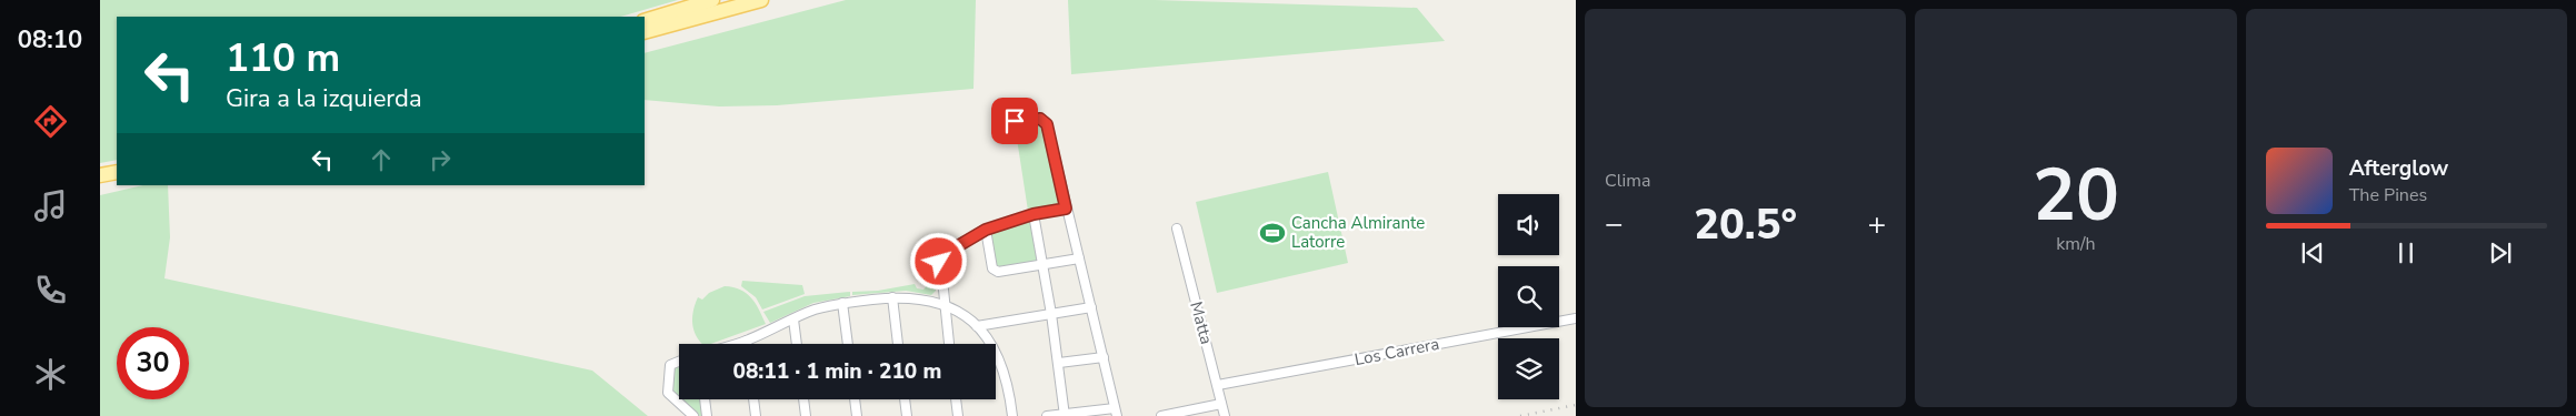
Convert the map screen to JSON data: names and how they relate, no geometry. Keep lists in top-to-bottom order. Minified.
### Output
{"streets":{"street":["Matta","Los Carrera"]},"crossings":[["Matta","Los Carrera"]],"places":{"sports":["Cancha Almirante Latorre"]},"page":{"tabs":"08:10","tile":["Clima",["20","km/h"]],"turn":["110 m","Gira a la izquierda"],"song":["Afterglow","The Pines"],"heat":["−","20.5°","+"],"limit":"30","trip":"08:11 · 1 min · 210 m"}}
